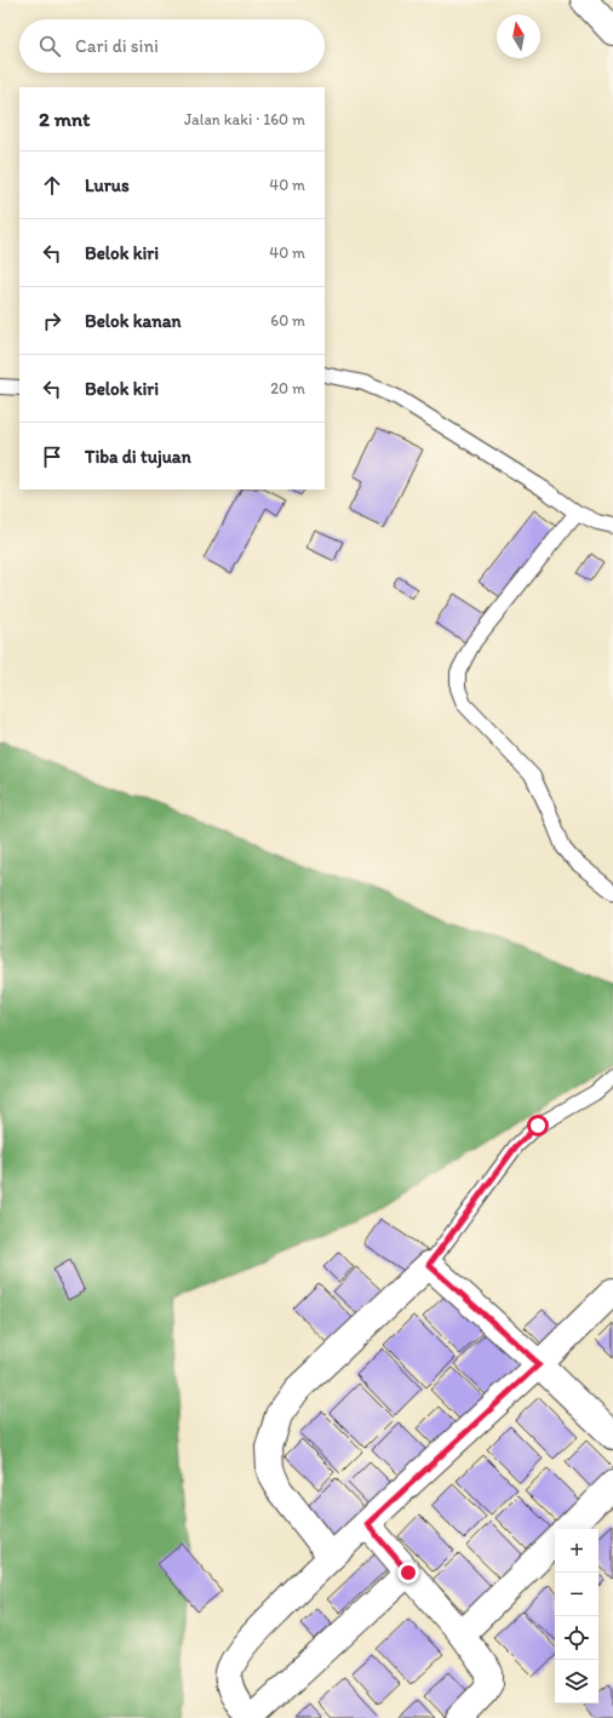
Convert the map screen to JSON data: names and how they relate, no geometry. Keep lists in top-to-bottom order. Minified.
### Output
{"north":"top","page":{"search":"Cari di sini","heading":["2 mnt","Jalan kaki · 160 m"],"list":[["Lurus","40 m"],["Belok kiri","40 m"],["Belok kanan","60 m"],["Belok kiri","20 m"],"Tiba di tujuan"],"map_buttons":["+","−"]}}
